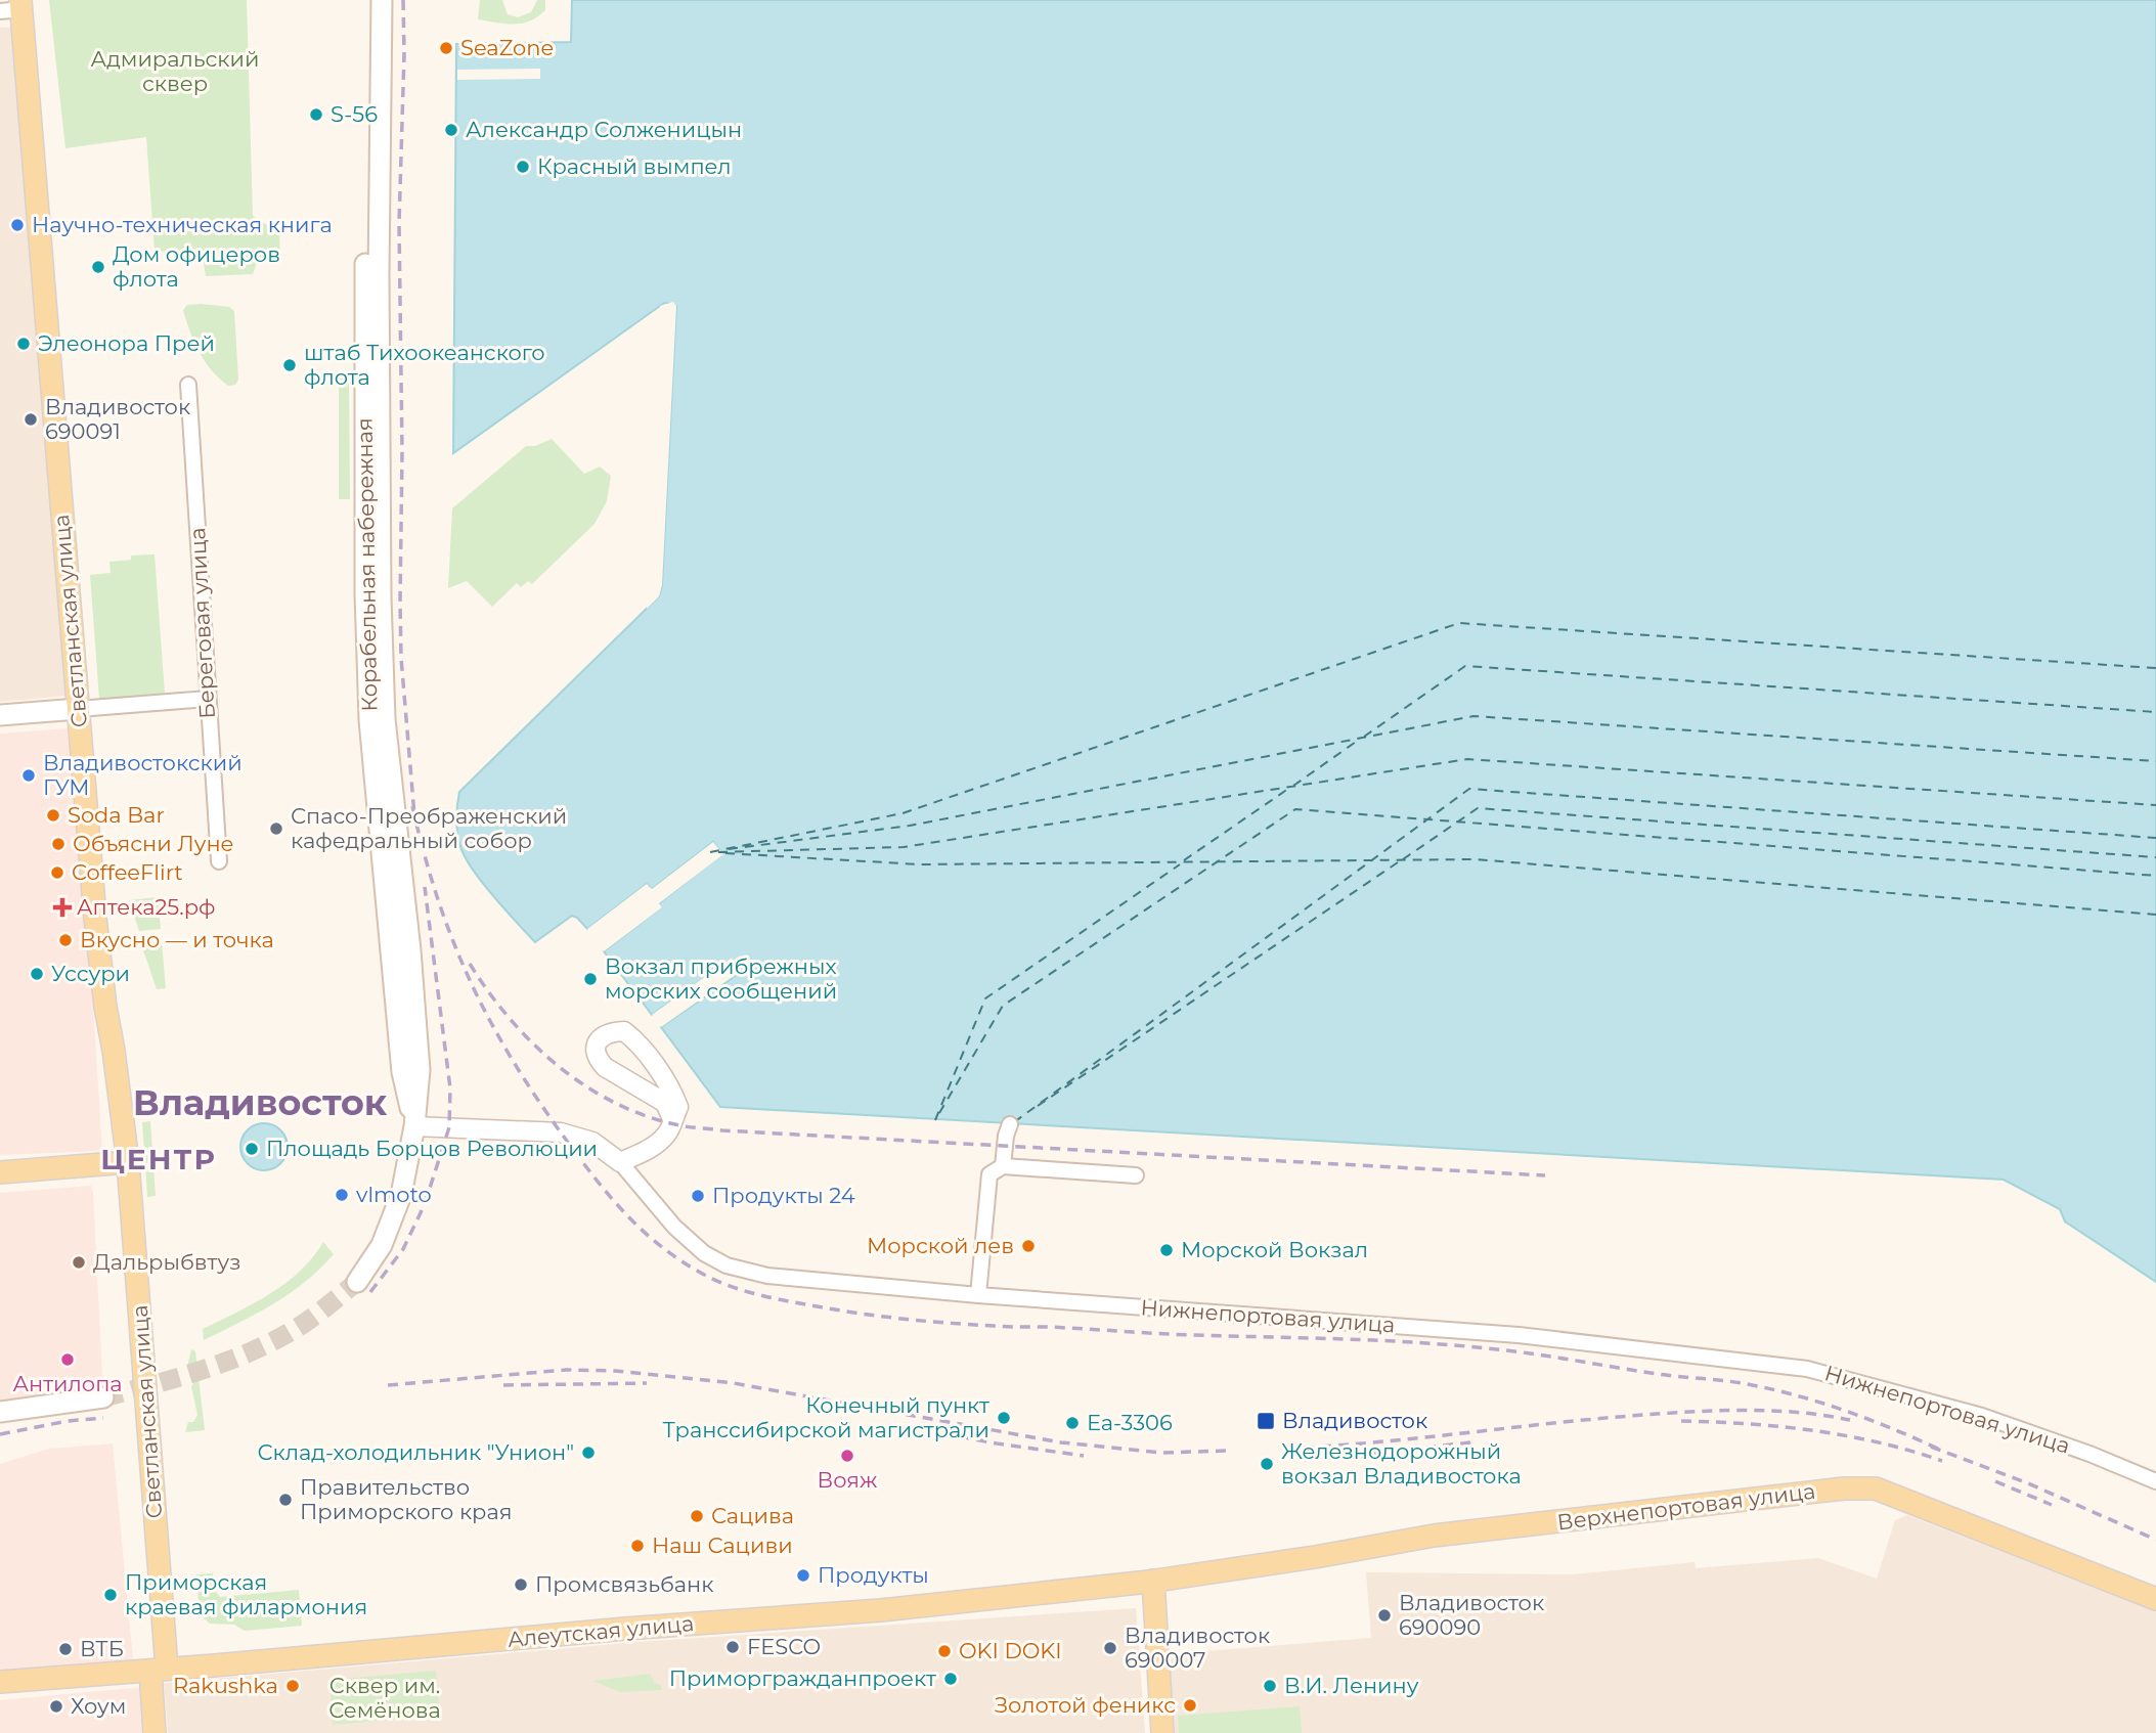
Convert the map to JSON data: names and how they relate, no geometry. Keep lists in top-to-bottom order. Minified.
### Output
{"streets":{"main road":["Корабельная набережная","Светланская улица","Верхнепортовая улица","Алеутская улица"],"street":["Береговая улица","Нижнепортовая улица"]},"crossings":[["Корабельная набережная","Нижнепортовая улица"],["Светланская улица","Алеутская улица"],["Верхнепортовая улица","Алеутская улица"]],"districts":["Владивосток","ЦЕНТР"],"parks":["Адмиральский сквер","Сквер им. Семёнова"],"places":{"other":["SeaZone","S-56","Александр Солженицын","Красный вымпел","Научно-техническая книга","Дом офицеров флота","Элеонора Прей","штаб Тихоокеанского флота","Владивосток 690091","Владивостокский ГУМ","Soda Bar","Спасо-Преображенский кафедральный собор","Объясни Луне","CoffeeFlirt","Вкусно — и точка","Уссури","Вокзал прибрежных морских сообщений","Площадь Борцов Революции","vlmoto","Продукты 24","Морской лев","Морской Вокзал","Дальрыбвтуз","Антилопа","Конечный пункт Транссибирской магистрали","Еа-3306","Склад-холодильник \"Унион\"","Вояж","Железнодорожный вокзал Владивостока","Правительство Приморского края","Сацива","Наш Сациви","Продукты","Промсвязьбанк","Приморская краевая филармония","Владивосток 690090","FESCO","Владивосток 690007","ВТБ","OKI DOKI","Приморгражданпроект","Rakushka","В.И. Ленину","Золотой феникс","Хоум"],"health":["Аптека25.рф"],"transit":["Владивосток"]}}
